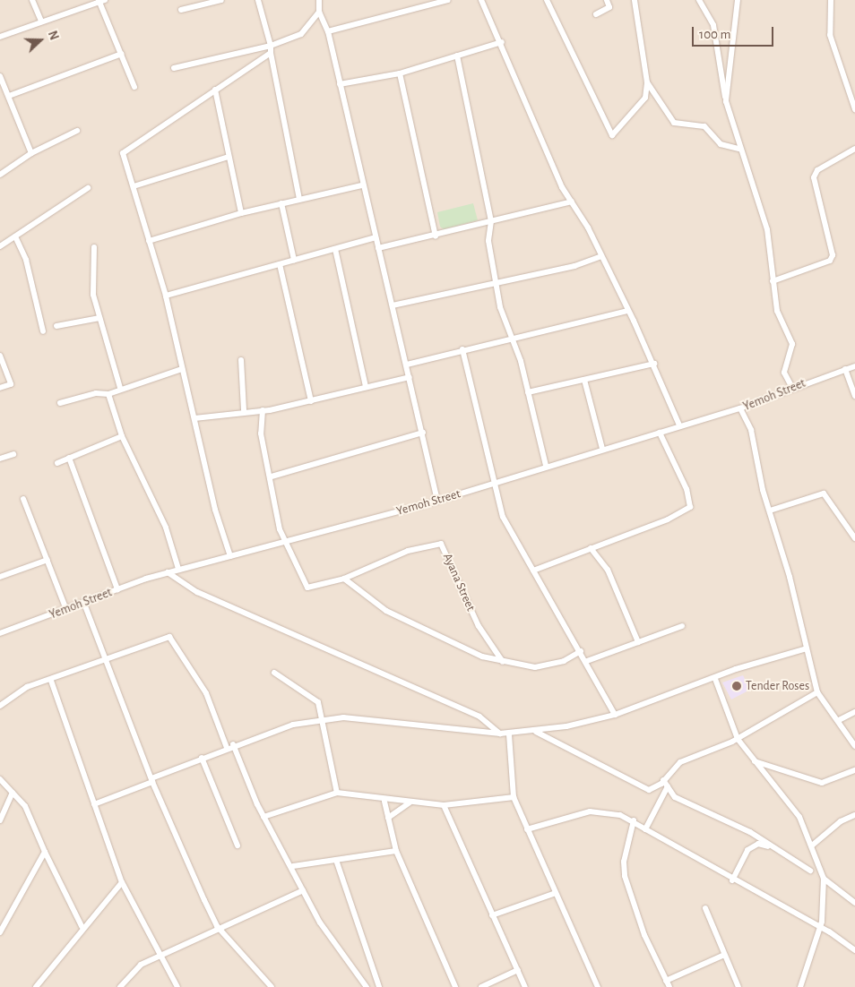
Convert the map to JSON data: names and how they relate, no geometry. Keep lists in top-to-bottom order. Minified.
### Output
{"streets":{"street":["Yemoh Street","Ayana Street"]},"places":["Tender Roses"],"scale_bar":"100 m","north":"right"}
